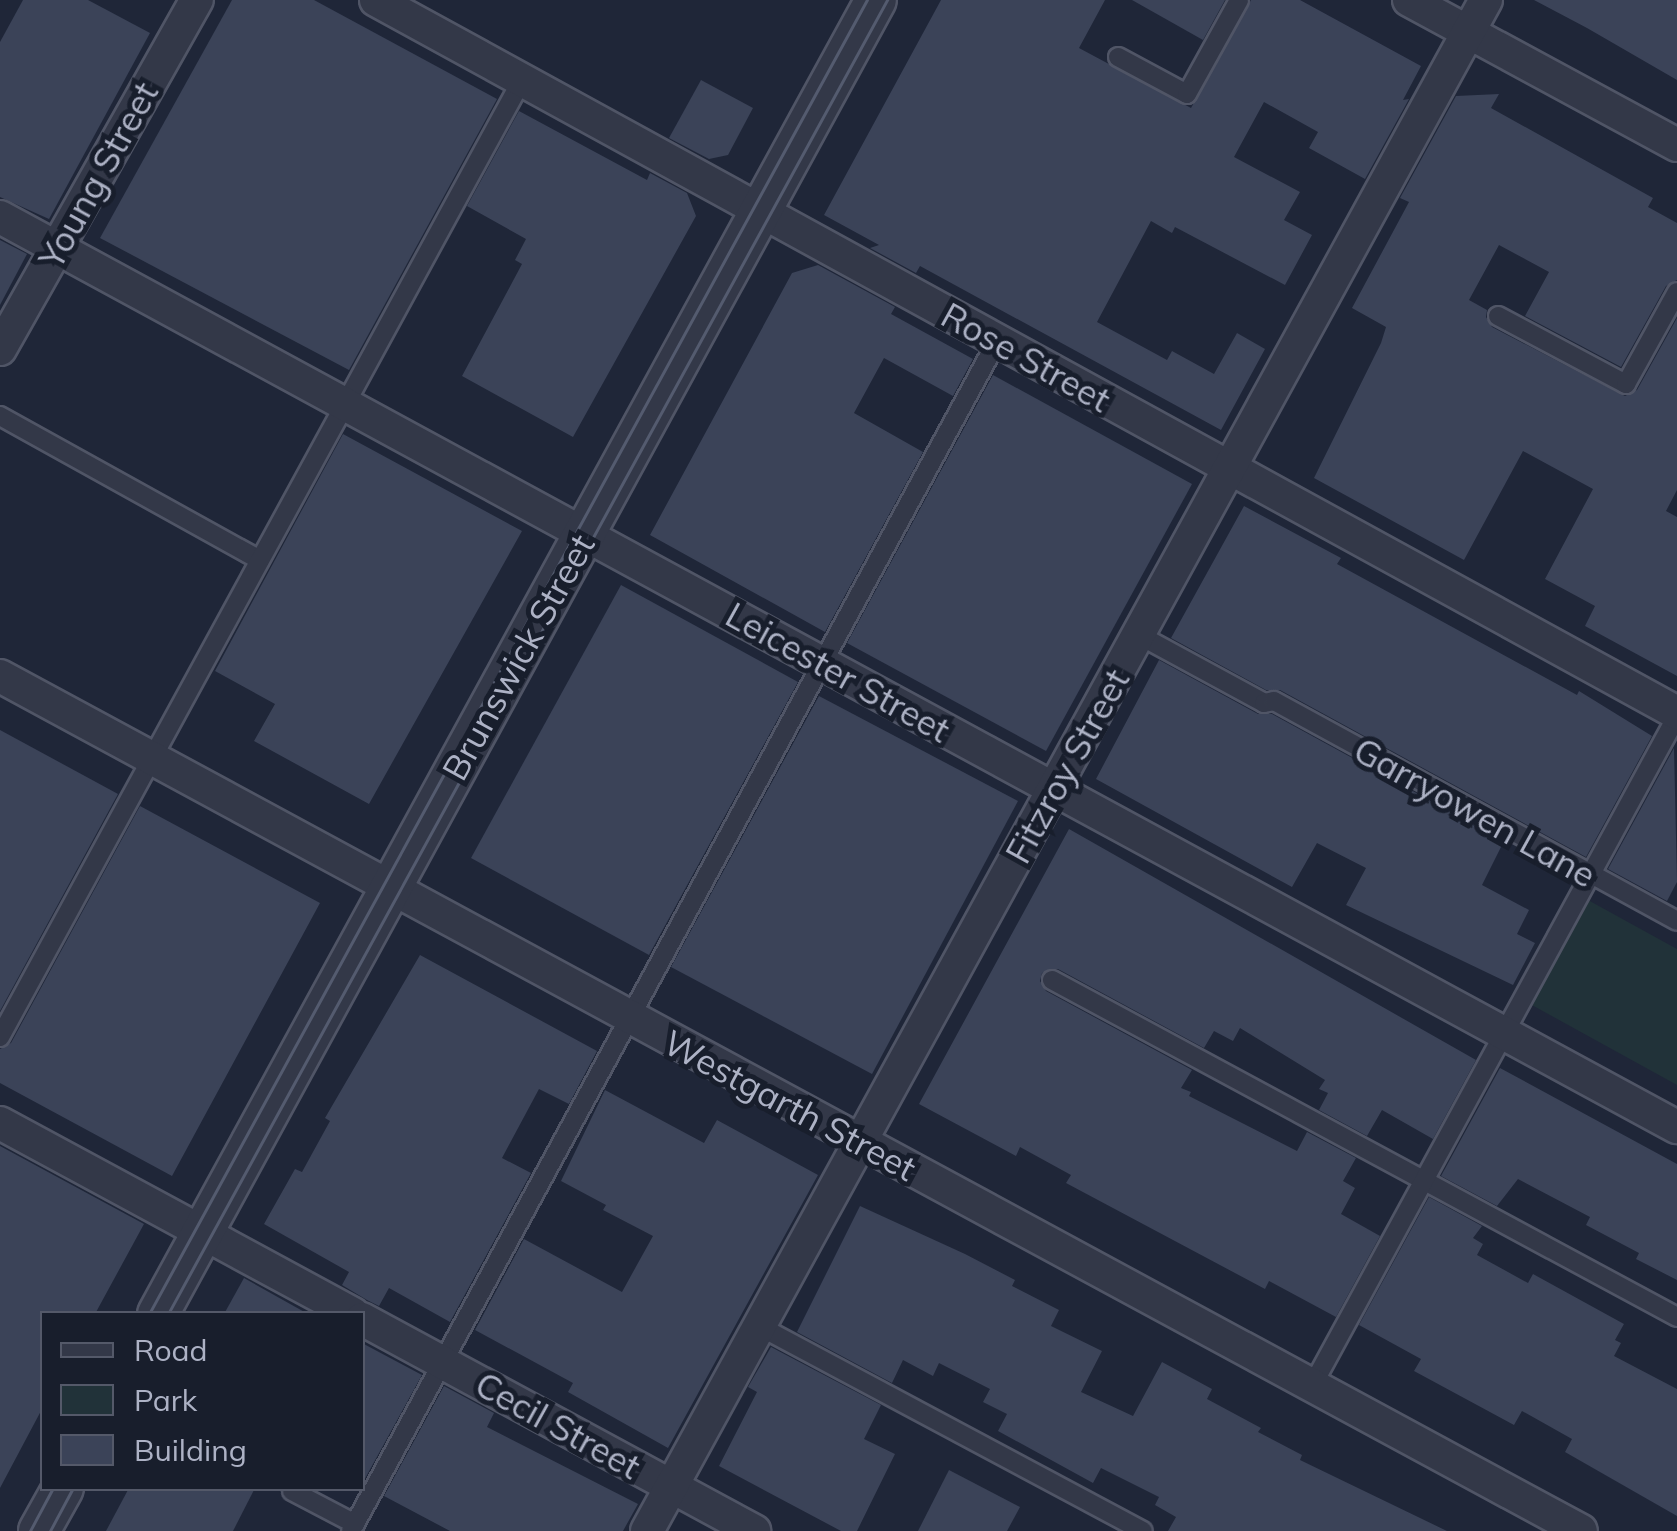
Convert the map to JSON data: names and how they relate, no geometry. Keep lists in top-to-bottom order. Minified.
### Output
{"streets":{"street":["Young Street","Rose Street","Brunswick Street","Leicester Street","Fitzroy Street","Westgarth Street","Cecil Street"],"lane":["Garryowen Lane"]},"crossings":[["Young Street","Leicester Street"],["Rose Street","Brunswick Street"],["Rose Street","Fitzroy Street"],["Brunswick Street","Leicester Street"],["Brunswick Street","Westgarth Street"],["Leicester Street","Fitzroy Street"],["Fitzroy Street","Garryowen Lane"],["Fitzroy Street","Westgarth Street"],["Fitzroy Street","Cecil Street"]],"legend":["Road","Park","Building"]}
